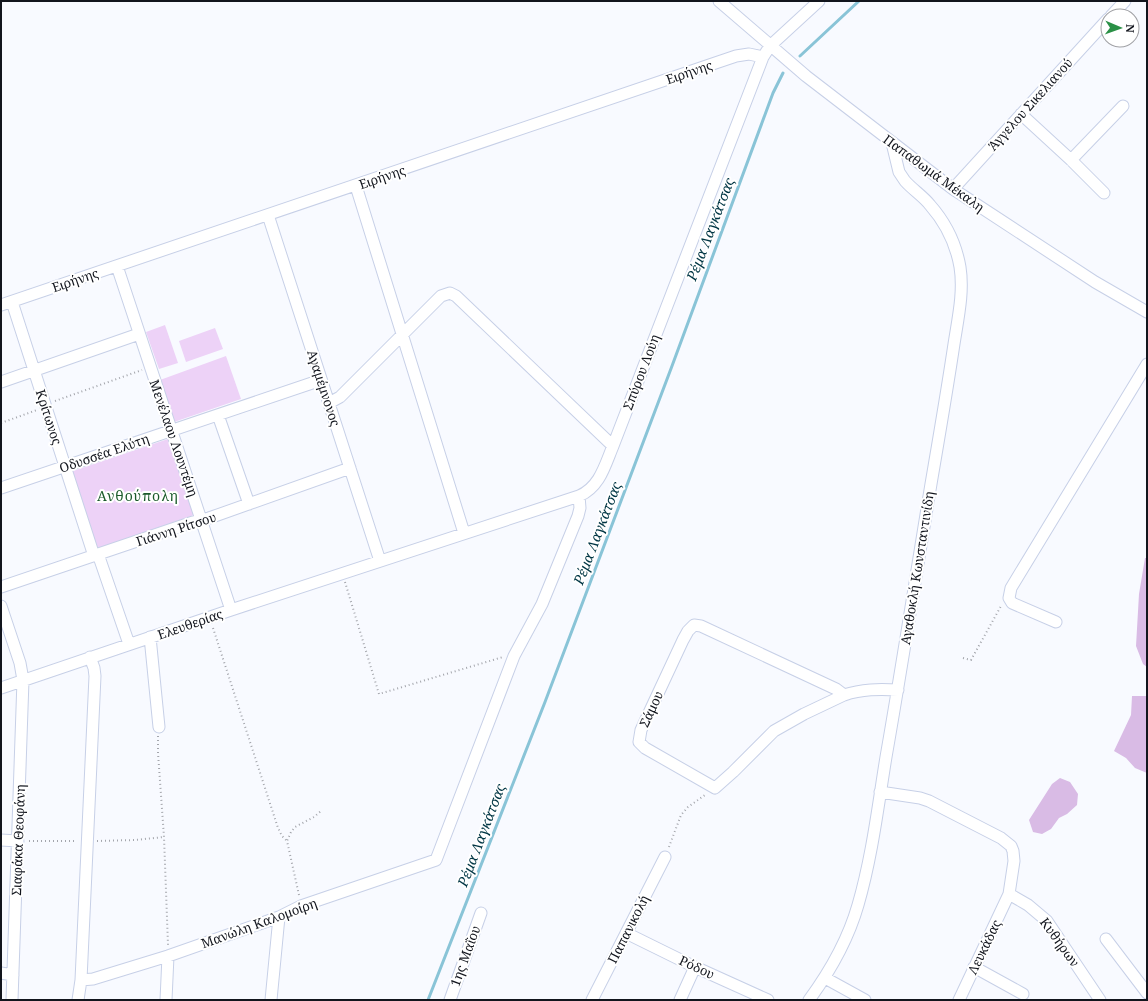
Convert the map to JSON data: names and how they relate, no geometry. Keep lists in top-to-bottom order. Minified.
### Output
{"streets":{"street":["Ειρήνης","Άγγελου Σικελιανού","Παπαθωμά Μέκαλη","Σπύρου Λούη","Αγαμέμνονoς","Κρίτωνος","Μενέλαου Λουντέμη","Οδυσσέα Ελύτη","Γιάννη Ρίτσου","Αγαθοκλή Κωνσταντινίδη","Ελευθερίας","Σάμου","Σιαφάκα Θεοφάνη","Μανώλη Καλομοίρη","Παπανικολή","Κυθήρων","Λευκάδας","1ης Μαΐου","Ρόδου"]},"crossings":[["Ειρήνης","Σπύρου Λούη"],["Ειρήνης","Αγαμέμνονoς"],["Ειρήνης","Κρίτωνος"],["Ειρήνης","Μενέλαου Λουντέμη"],["Άγγελου Σικελιανού","Παπαθωμά Μέκαλη"],["Παπαθωμά Μέκαλη","Σπύρου Λούη"],["Παπαθωμά Μέκαλη","Αγαθοκλή Κωνσταντινίδη"],["Σπύρου Λούη","Αγαμέμνονoς"],["Σπύρου Λούη","Ελευθερίας"],["Αγαμέμνονoς","Οδυσσέα Ελύτη"],["Αγαμέμνονoς","Γιάννη Ρίτσου"],["Αγαμέμνονoς","Ελευθερίας"],["Κρίτωνος","Οδυσσέα Ελύτη"],["Κρίτωνος","Γιάννη Ρίτσου"],["Κρίτωνος","Ελευθερίας"],["Μενέλαου Λουντέμη","Οδυσσέα Ελύτη"],["Μενέλαου Λουντέμη","Γιάννη Ρίτσου"],["Μενέλαου Λουντέμη","Ελευθερίας"],["Αγαθοκλή Κωνσταντινίδη","Λευκάδας"],["Ελευθερίας","Σιαφάκα Θεοφάνη"],["Παπανικολή","Ρόδου"],["Κυθήρων","Λευκάδας"]],"districts":["Ανθούπολη"],"water":["Ρέμα Λαγκάτσας"],"north":"right"}
